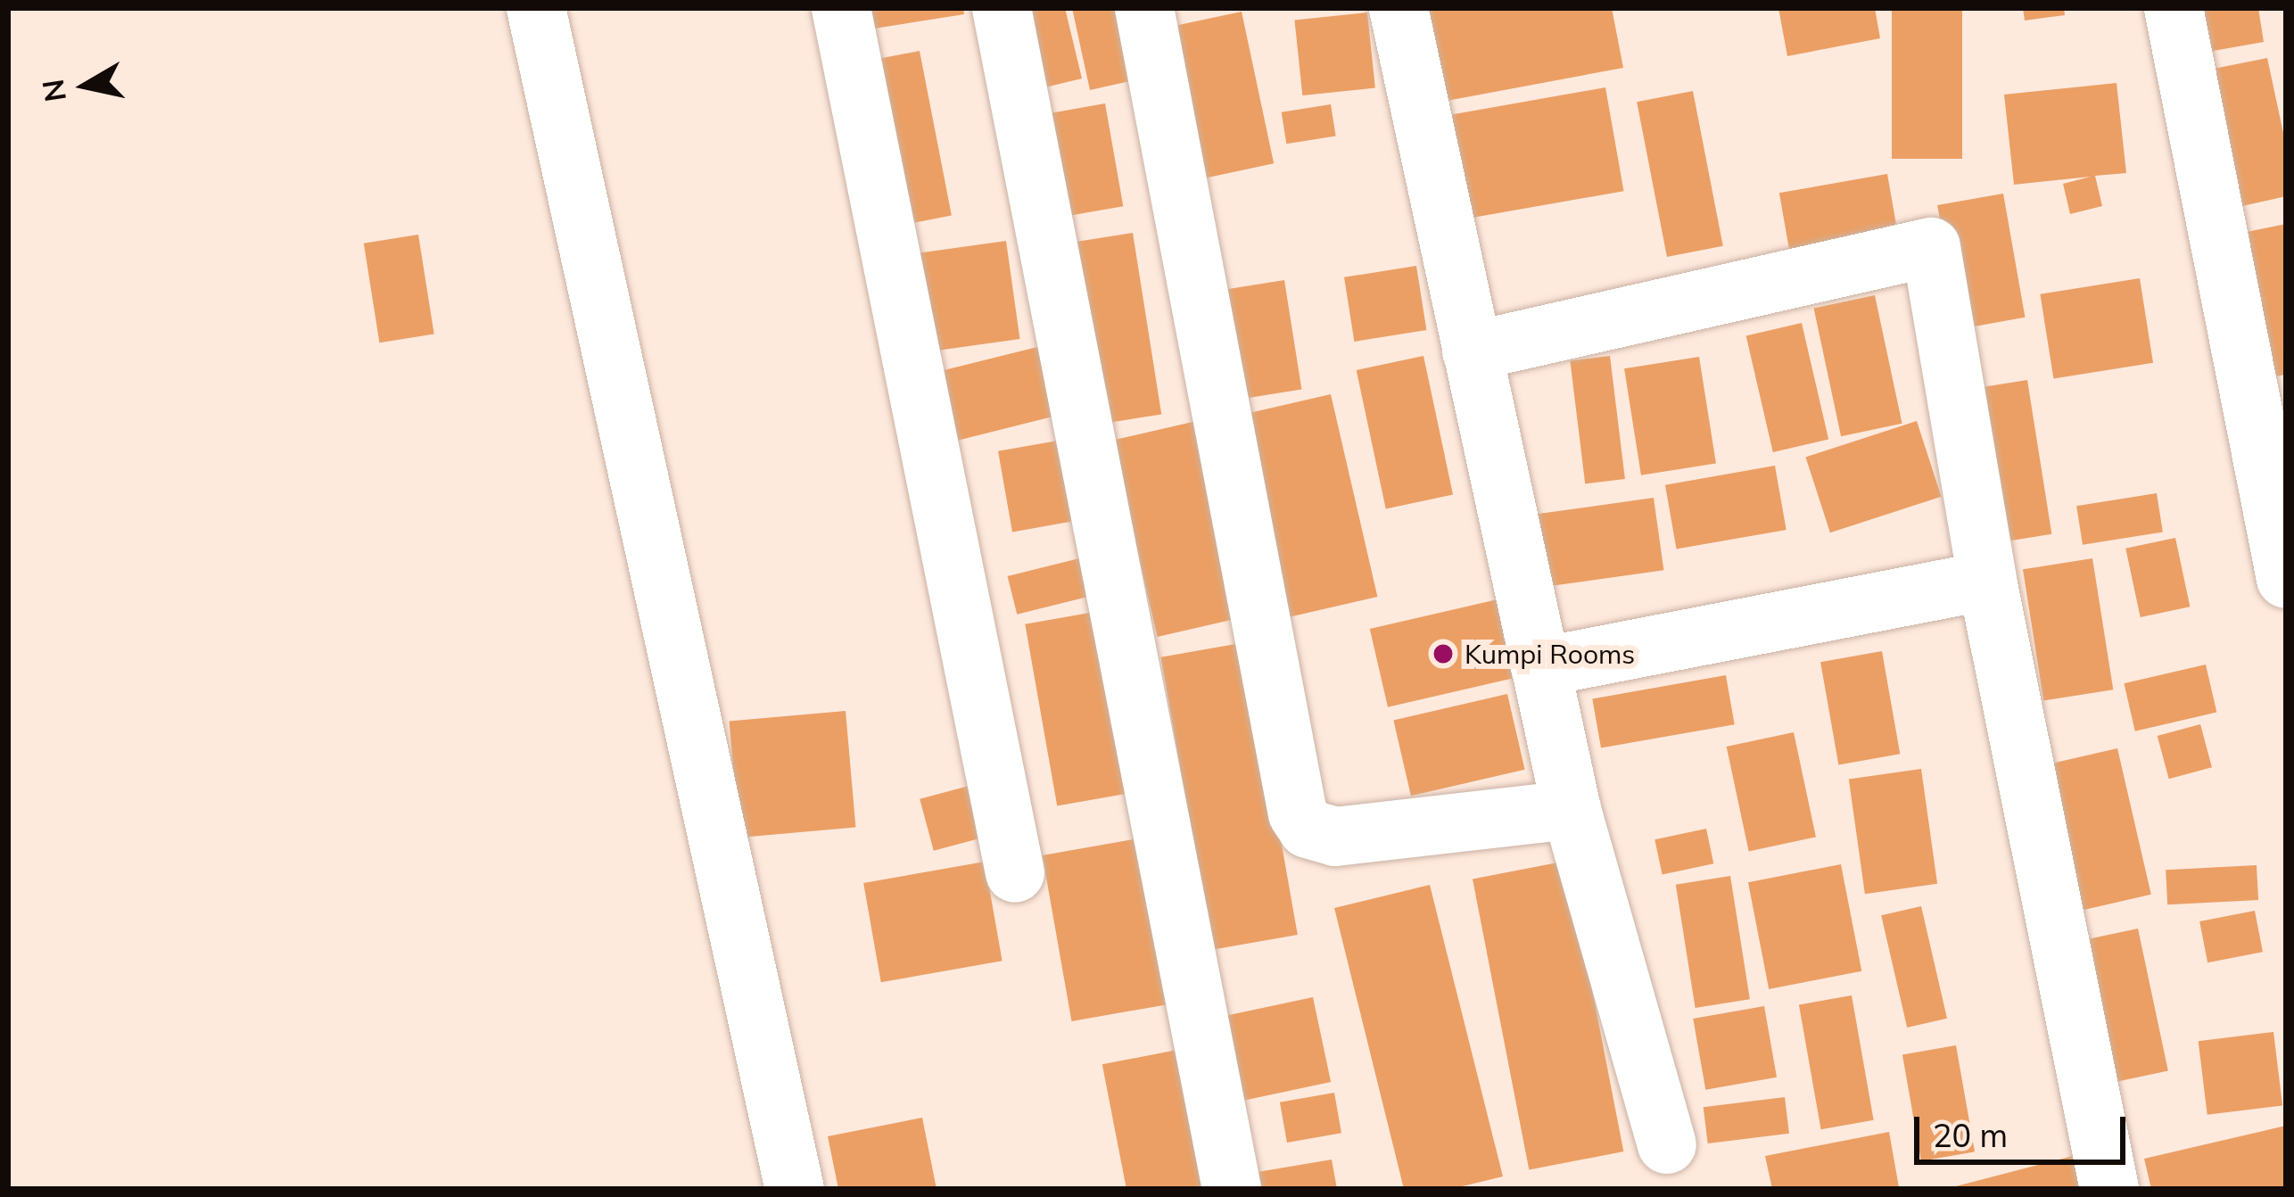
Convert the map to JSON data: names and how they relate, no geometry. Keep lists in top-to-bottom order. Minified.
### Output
{"places":["Kumpi Rooms"],"scale_bar":"20 m","north":"left"}
